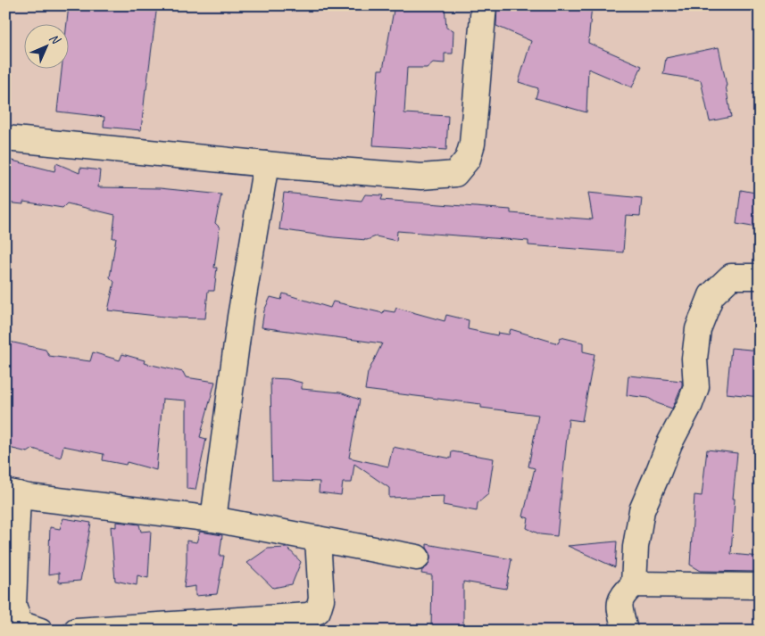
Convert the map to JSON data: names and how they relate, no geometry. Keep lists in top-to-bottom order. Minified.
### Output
{"north":"top right"}
